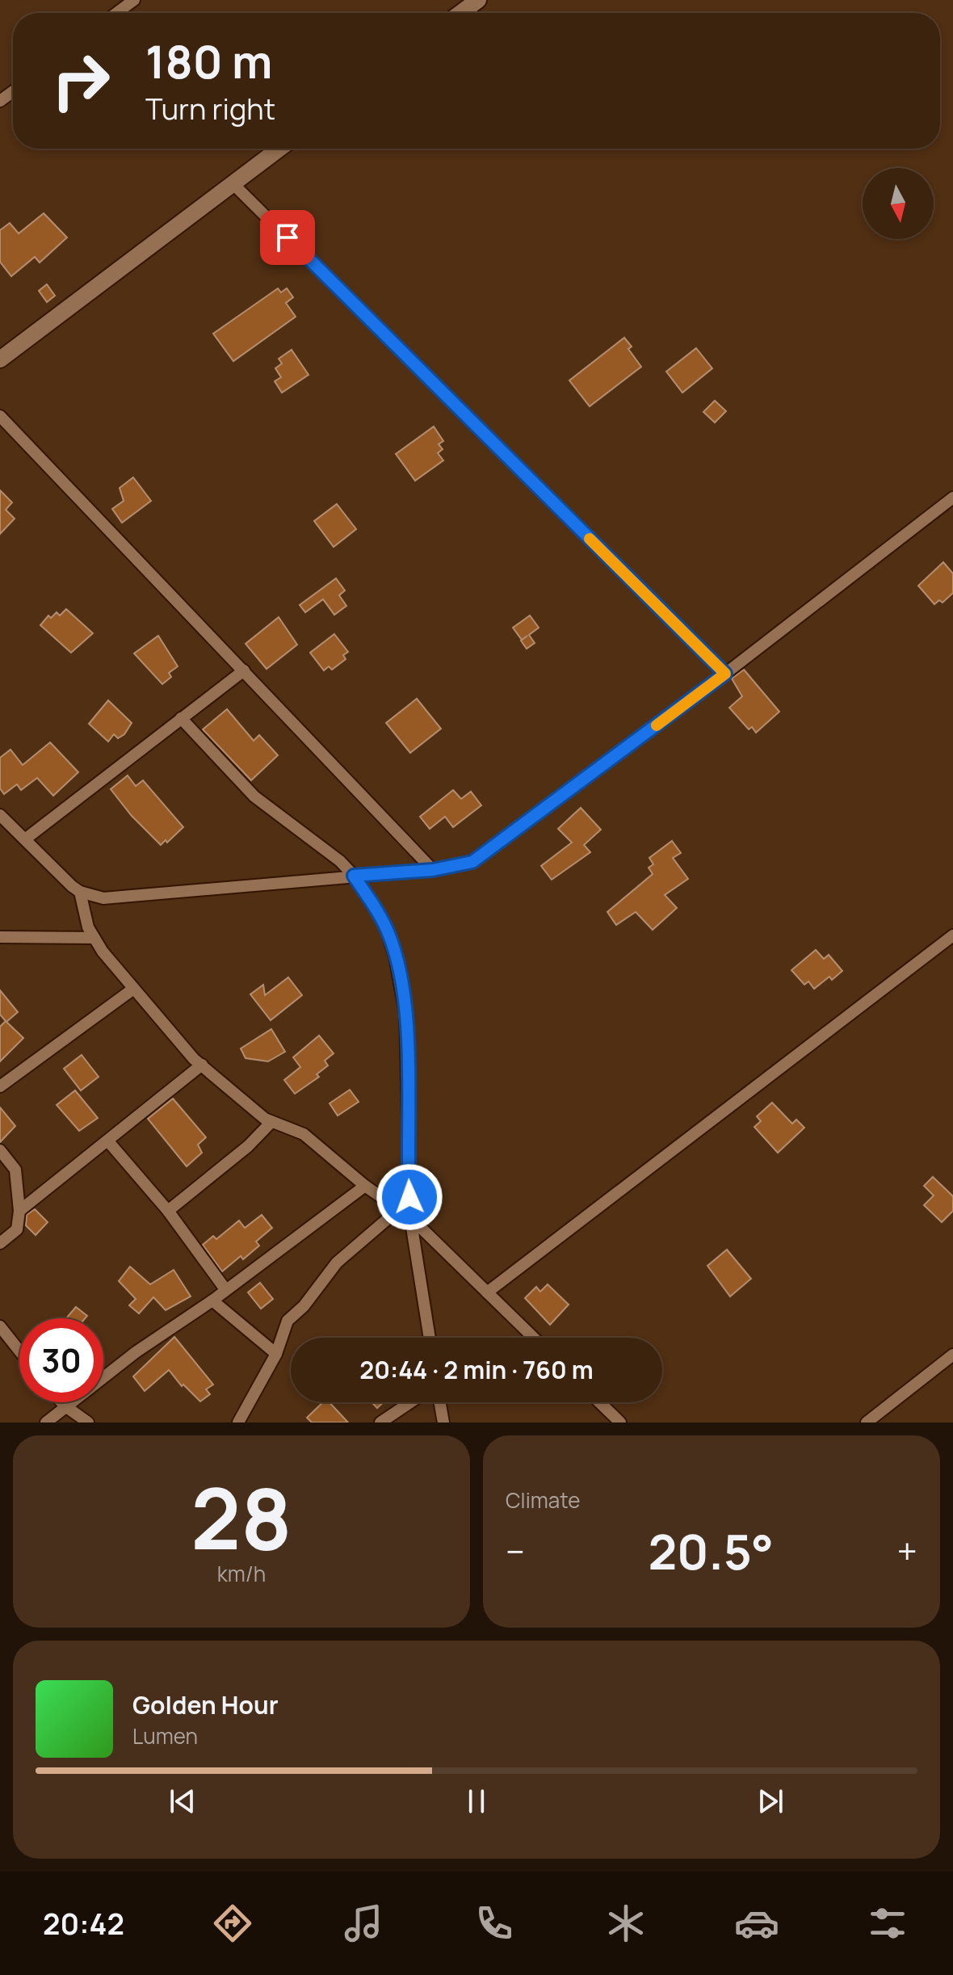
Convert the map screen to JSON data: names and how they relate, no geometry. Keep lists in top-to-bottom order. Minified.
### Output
{"north":"bottom","page":{"turn":["180 m","Turn right"],"limit":"30","trip":"20:44 · 2 min · 760 m","tile":[["28","km/h"],"Climate"],"heat":["−","20.5°","+"],"song":["Golden Hour","Lumen"],"tabs":"20:42"}}
